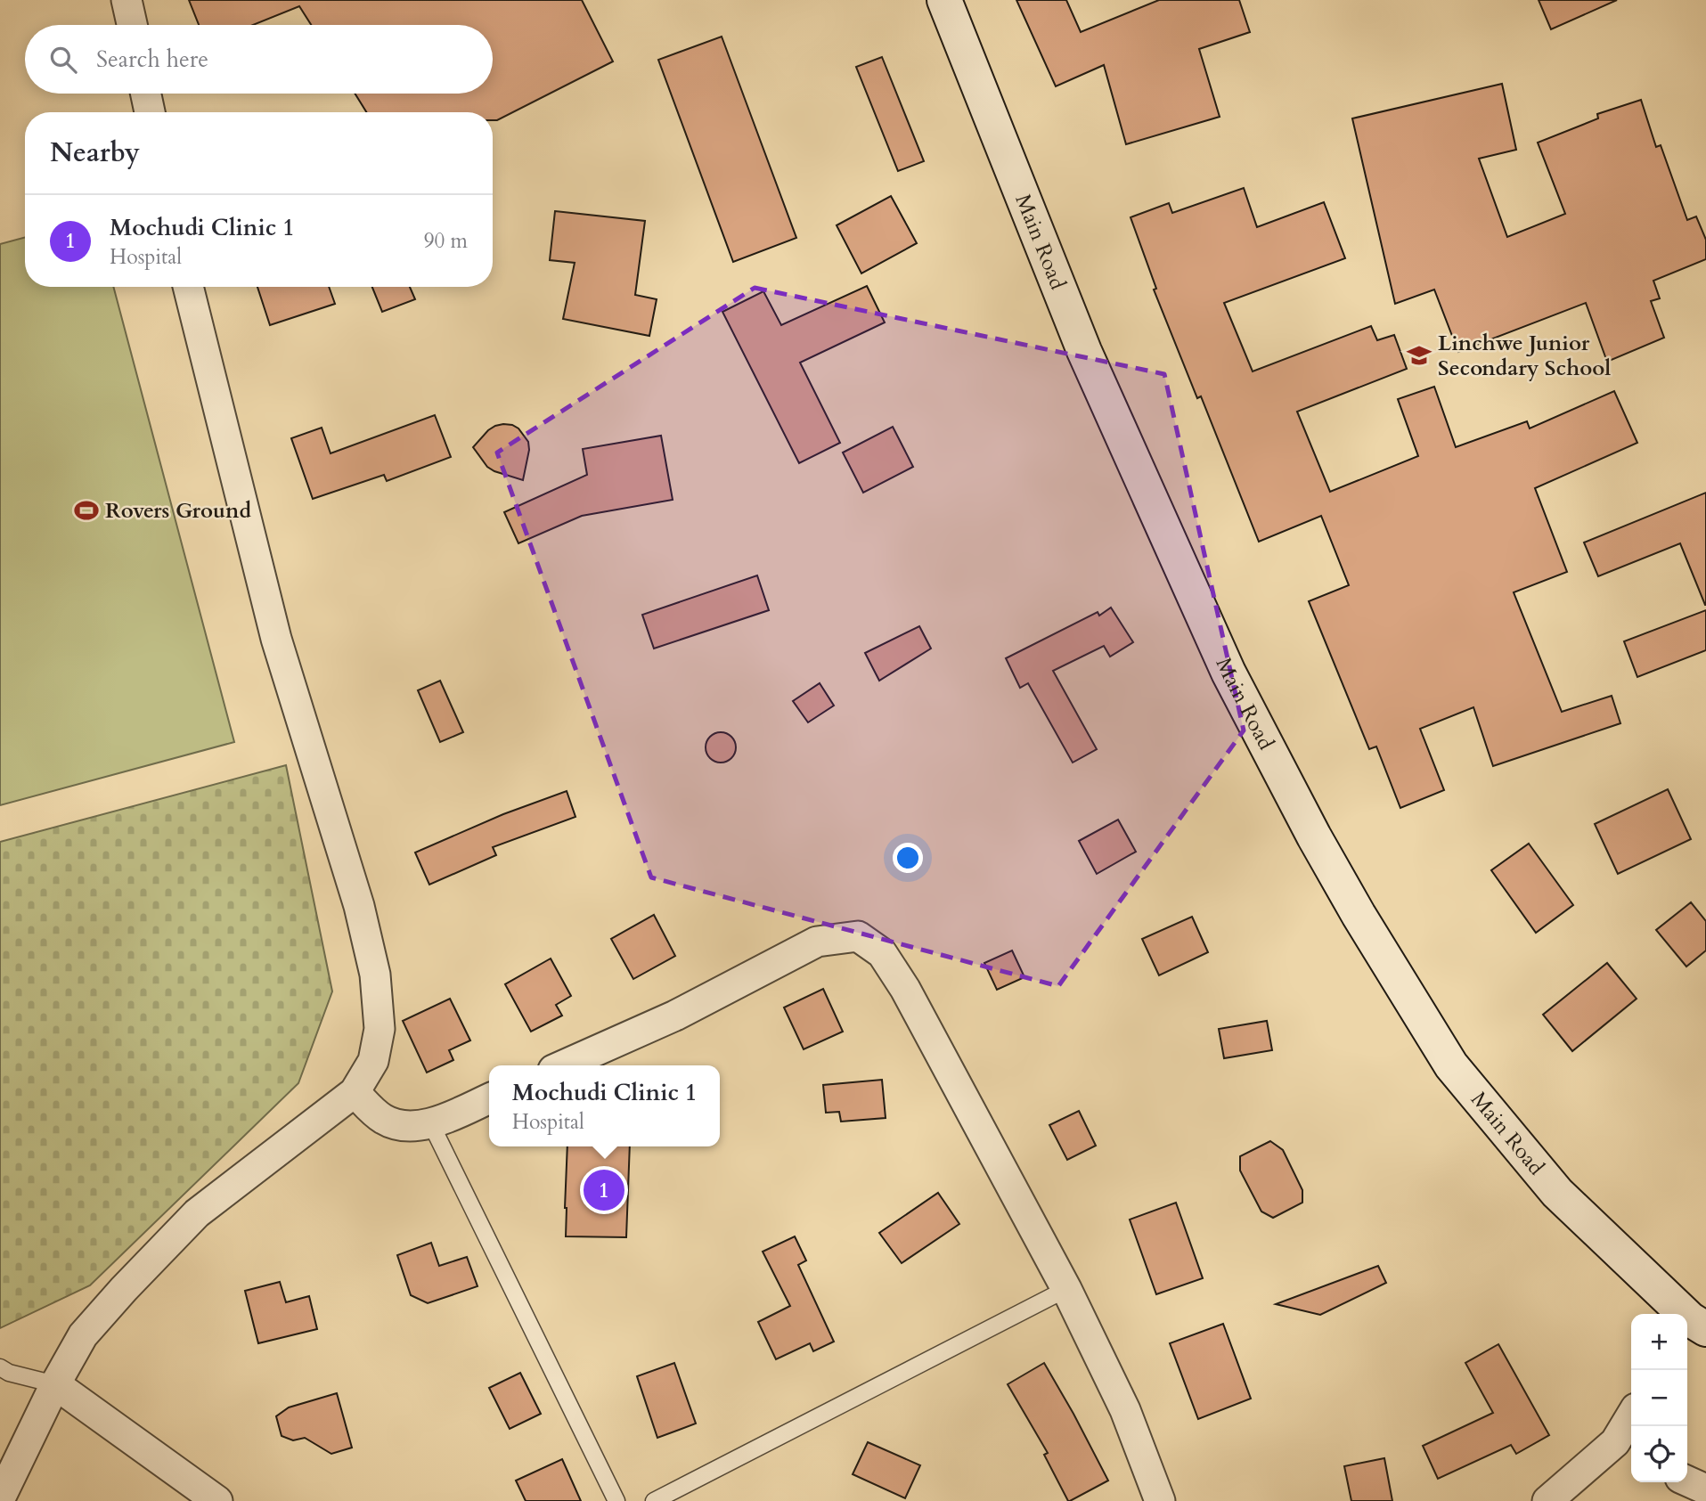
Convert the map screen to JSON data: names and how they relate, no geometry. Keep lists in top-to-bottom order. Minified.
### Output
{"streets":{"main road":["Main Road"]},"places":{"school or university":["Linchwe Junior Secondary School"],"sports":["Rovers Ground"]},"page":{"search":"Search here","heading":"Nearby","list":[{"mark":"1","name":"Mochudi Clinic 1","note":"Hospital","value":"90 m"}],"popup":["Mochudi Clinic 1","Hospital"],"pins":"1","map_buttons":["+","−"]}}
